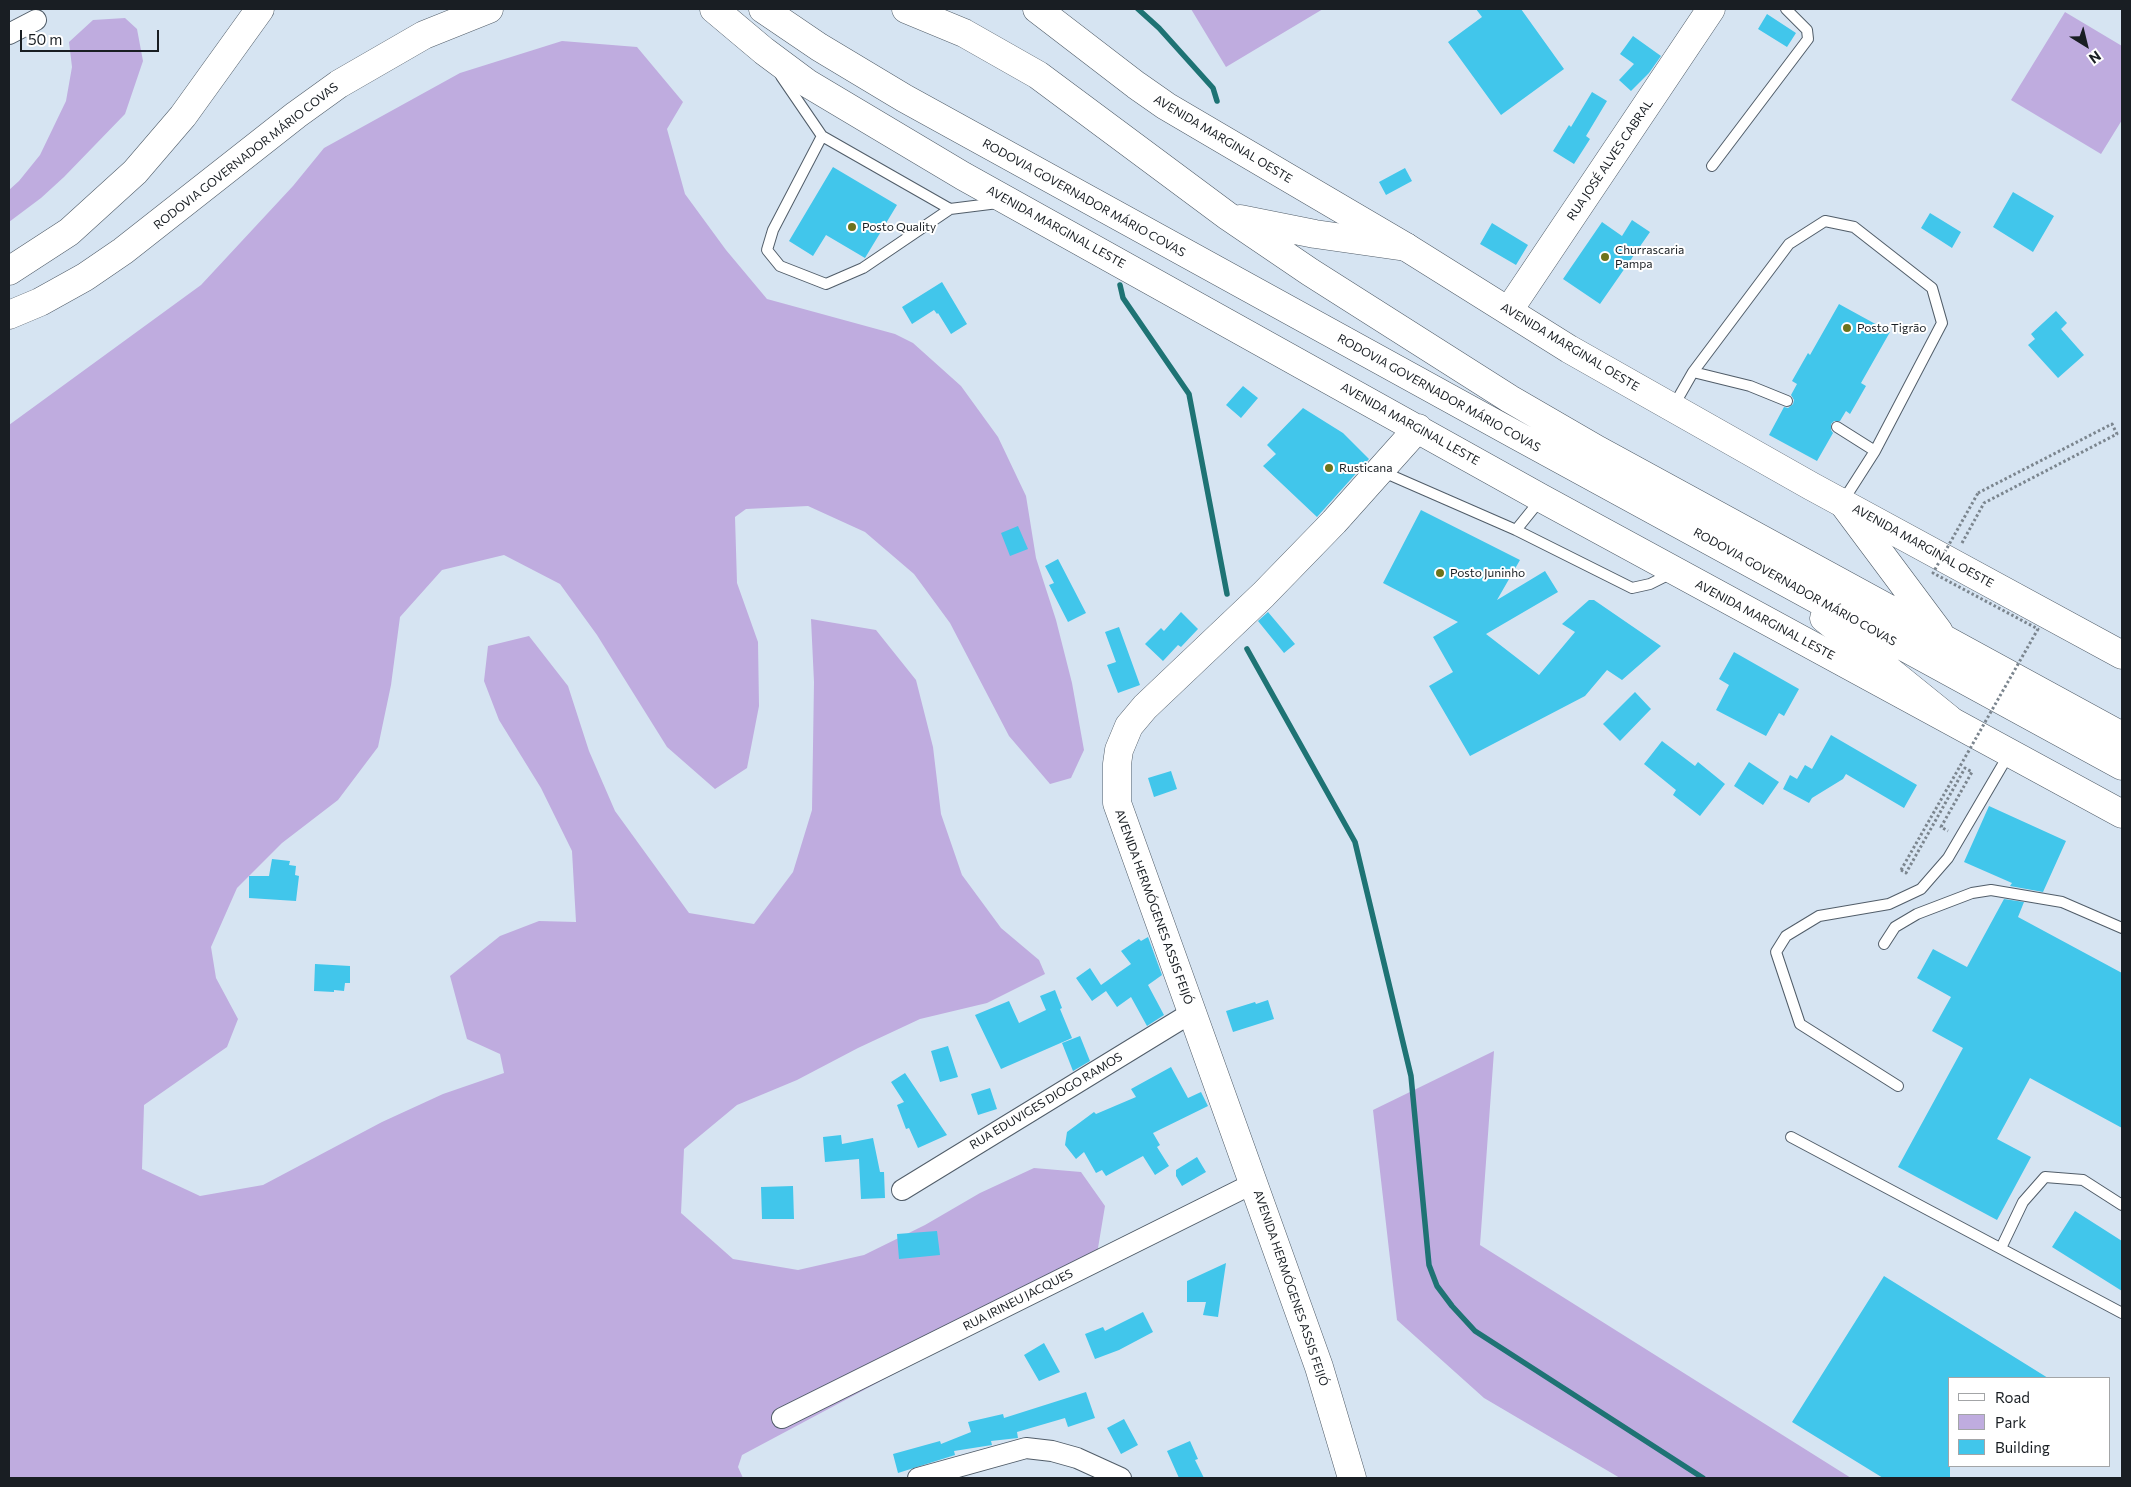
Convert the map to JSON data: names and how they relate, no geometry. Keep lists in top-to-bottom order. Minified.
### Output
{"streets":{"main road":["AVENIDA MARGINAL OESTE","RODOVIA GOVERNADOR MÁRIO COVAS","RUA JOSÉ ALVES CABRAL","AVENIDA MARGINAL LESTE","AVENIDA HERMÓGENES ASSIS FEIJÓ"],"street":["RUA EDUVIGES DIOGO RAMOS","RUA IRINEU JACQUES"]},"crossings":[["AVENIDA MARGINAL OESTE","RUA JOSÉ ALVES CABRAL"],["AVENIDA MARGINAL LESTE","AVENIDA HERMÓGENES ASSIS FEIJÓ"],["AVENIDA HERMÓGENES ASSIS FEIJÓ","RUA EDUVIGES DIOGO RAMOS"],["AVENIDA HERMÓGENES ASSIS FEIJÓ","RUA IRINEU JACQUES"]],"places":["Posto Quality","Churrascaria Pampa","Posto Tigrão","Rusticana","Posto Juninho"],"legend":["Road","Park","Building"],"scale_bar":"50 m","north":"bottom right"}
